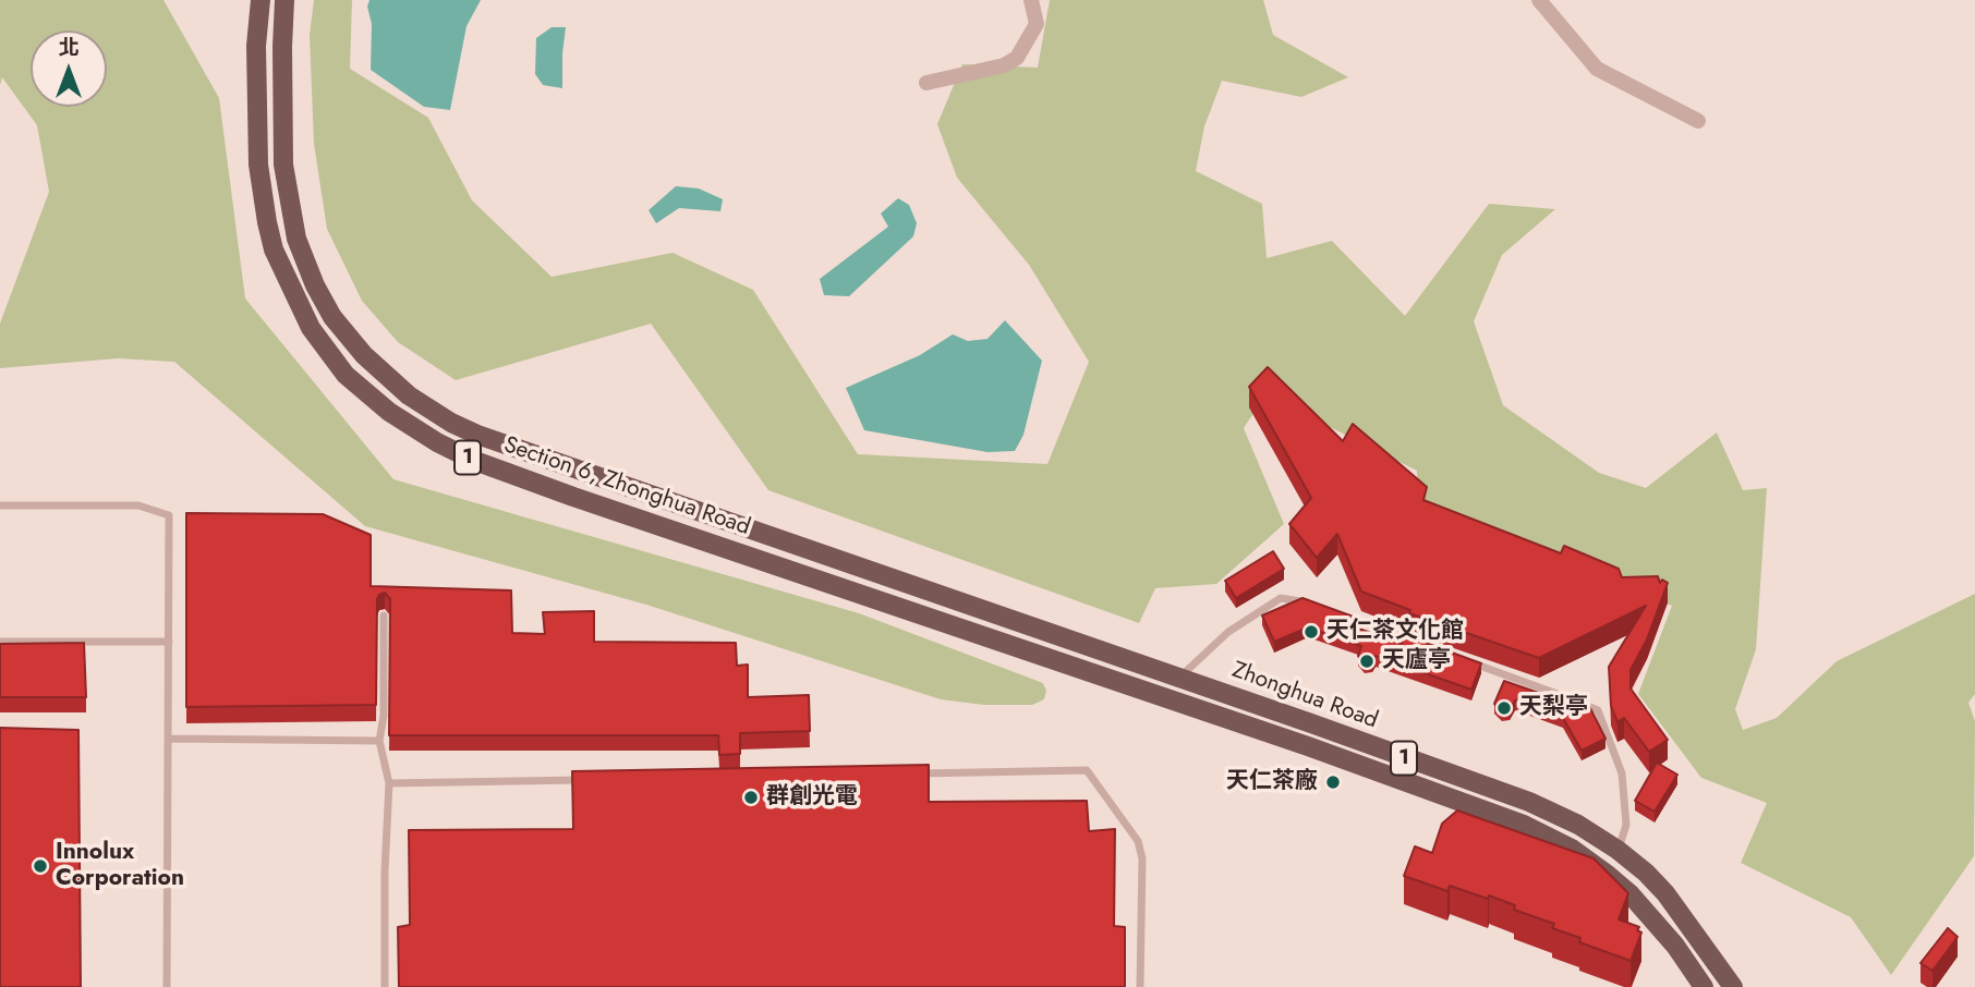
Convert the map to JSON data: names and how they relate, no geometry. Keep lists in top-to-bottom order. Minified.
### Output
{"streets":{"main road":["1","Section 6, Zhonghua Road","Zhonghua Road"]},"crossings":[["Section 6, Zhonghua Road","Zhonghua Road"]],"places":["天仁茶文化館","天廬亭","天梨亭","天仁茶廠","群創光電","Innolux Corporation"],"north":"top"}
